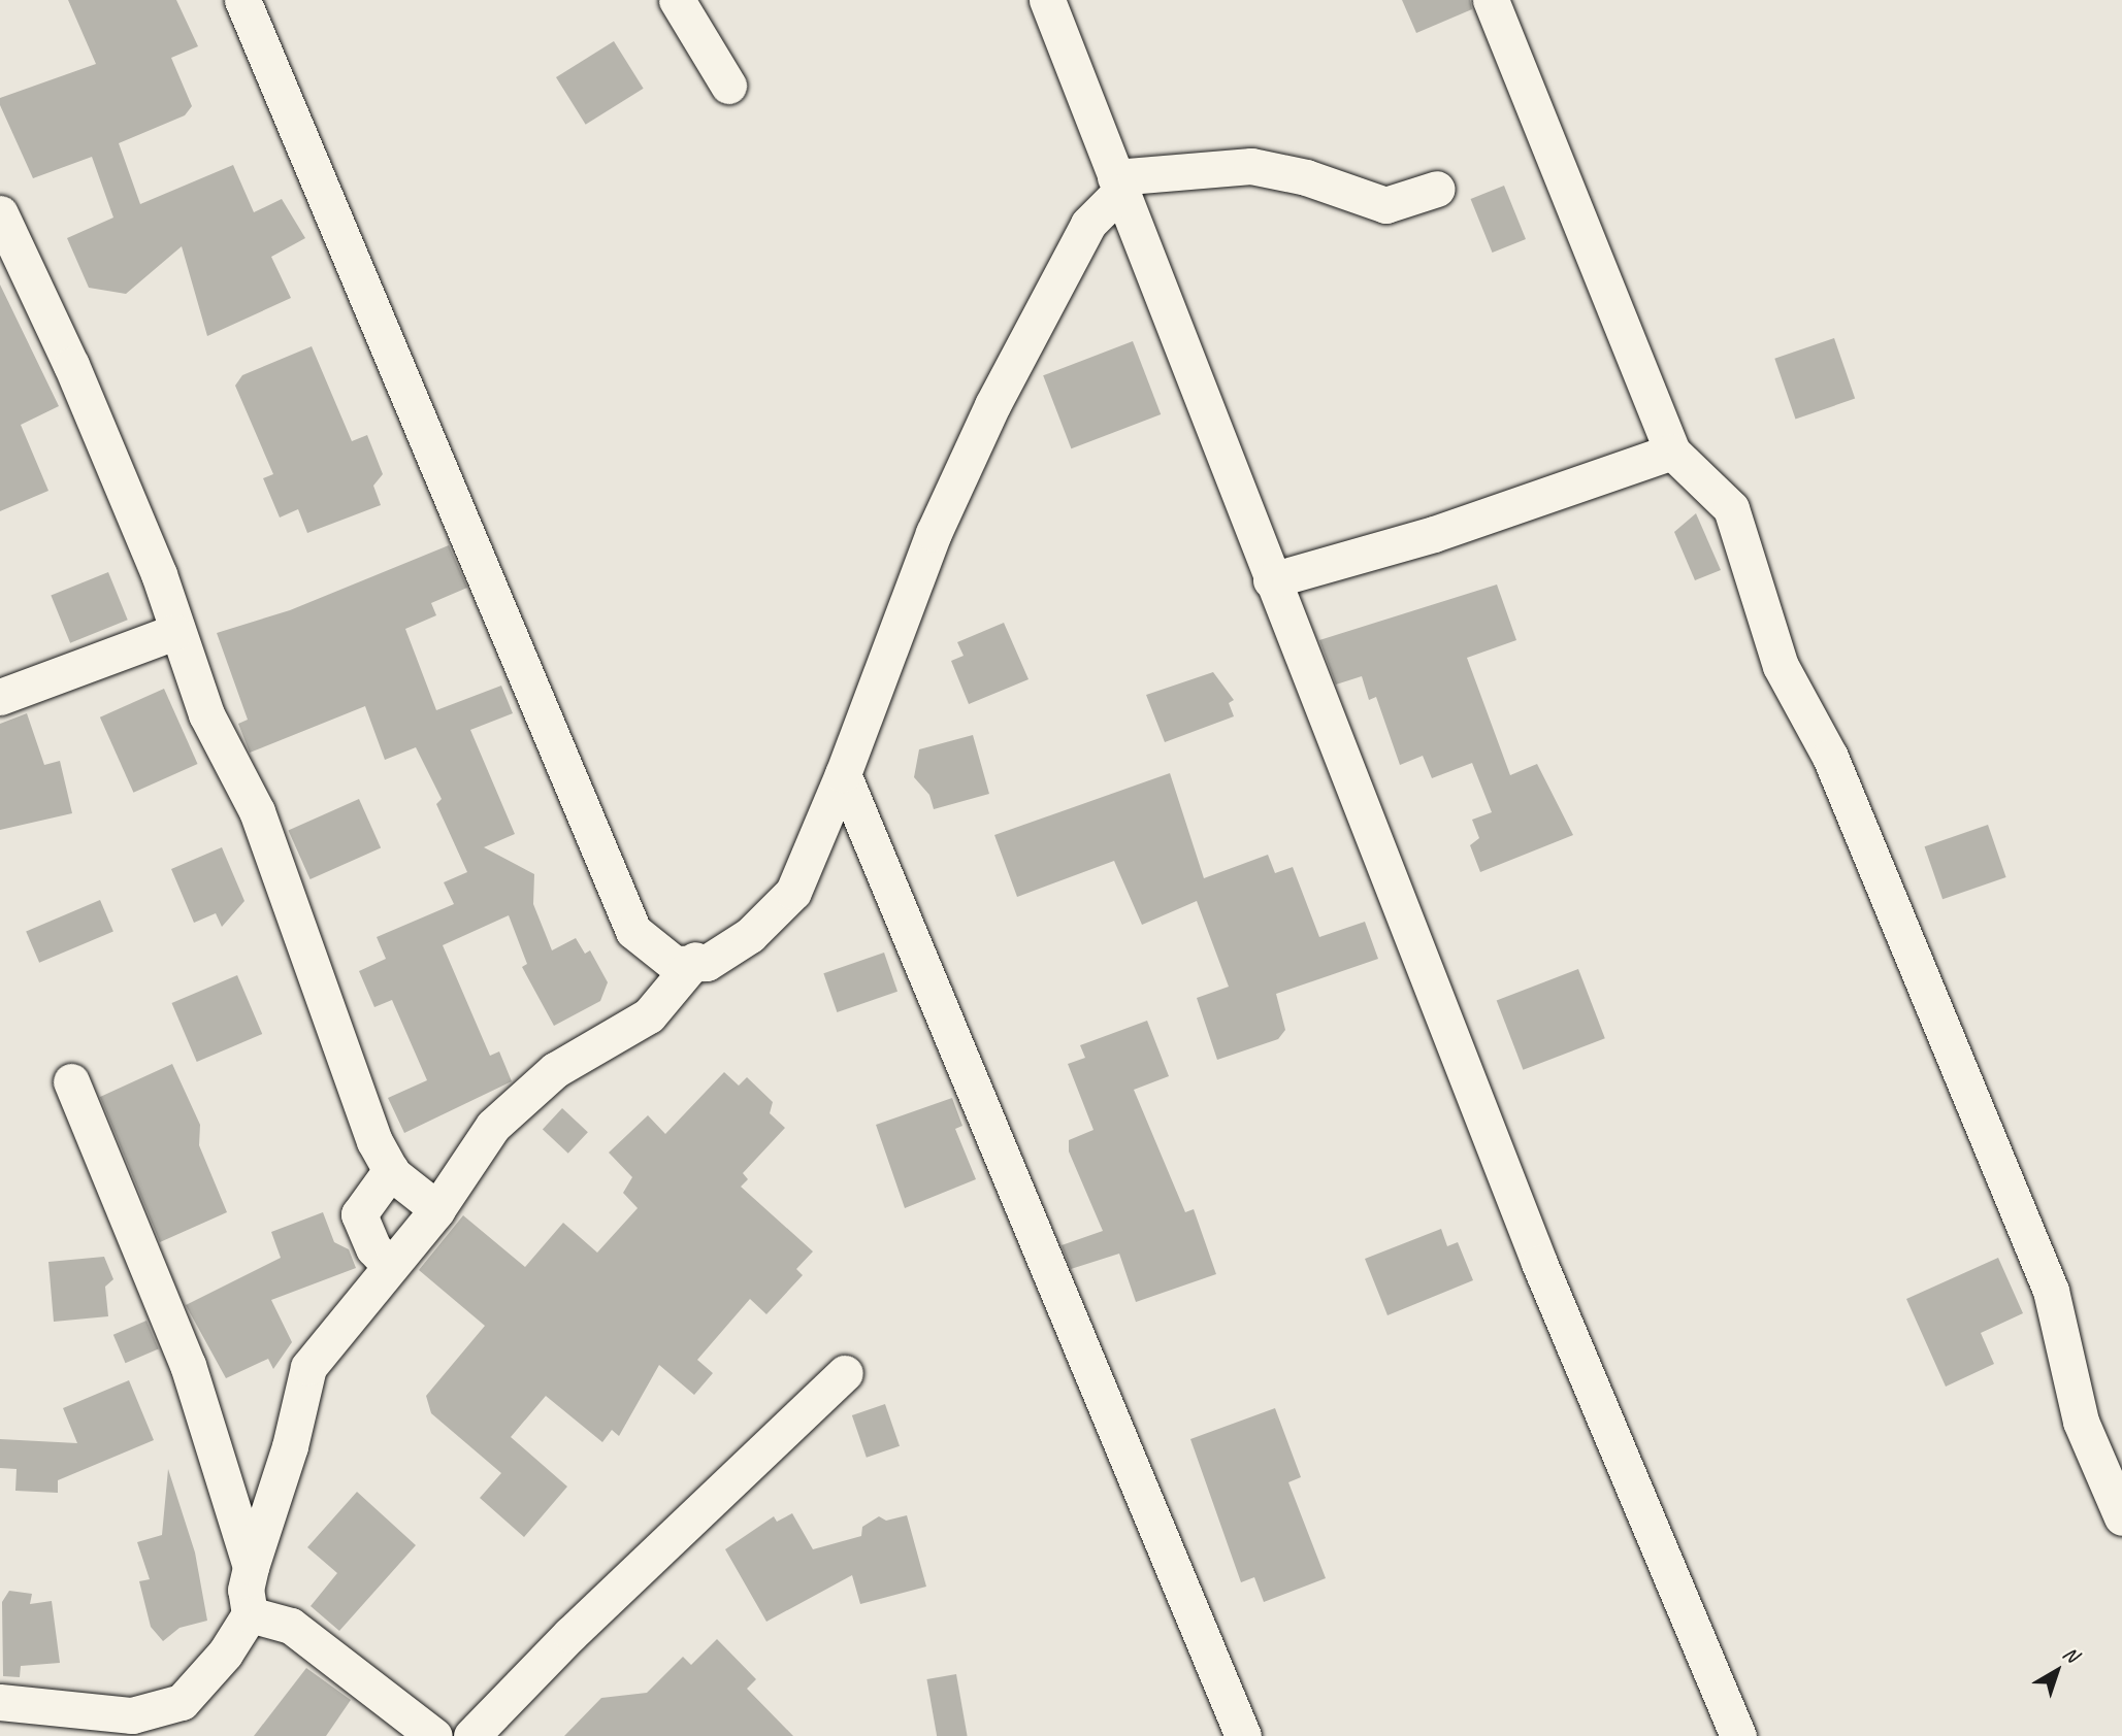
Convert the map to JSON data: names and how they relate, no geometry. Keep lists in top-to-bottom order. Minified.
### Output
{"north":"top right"}
